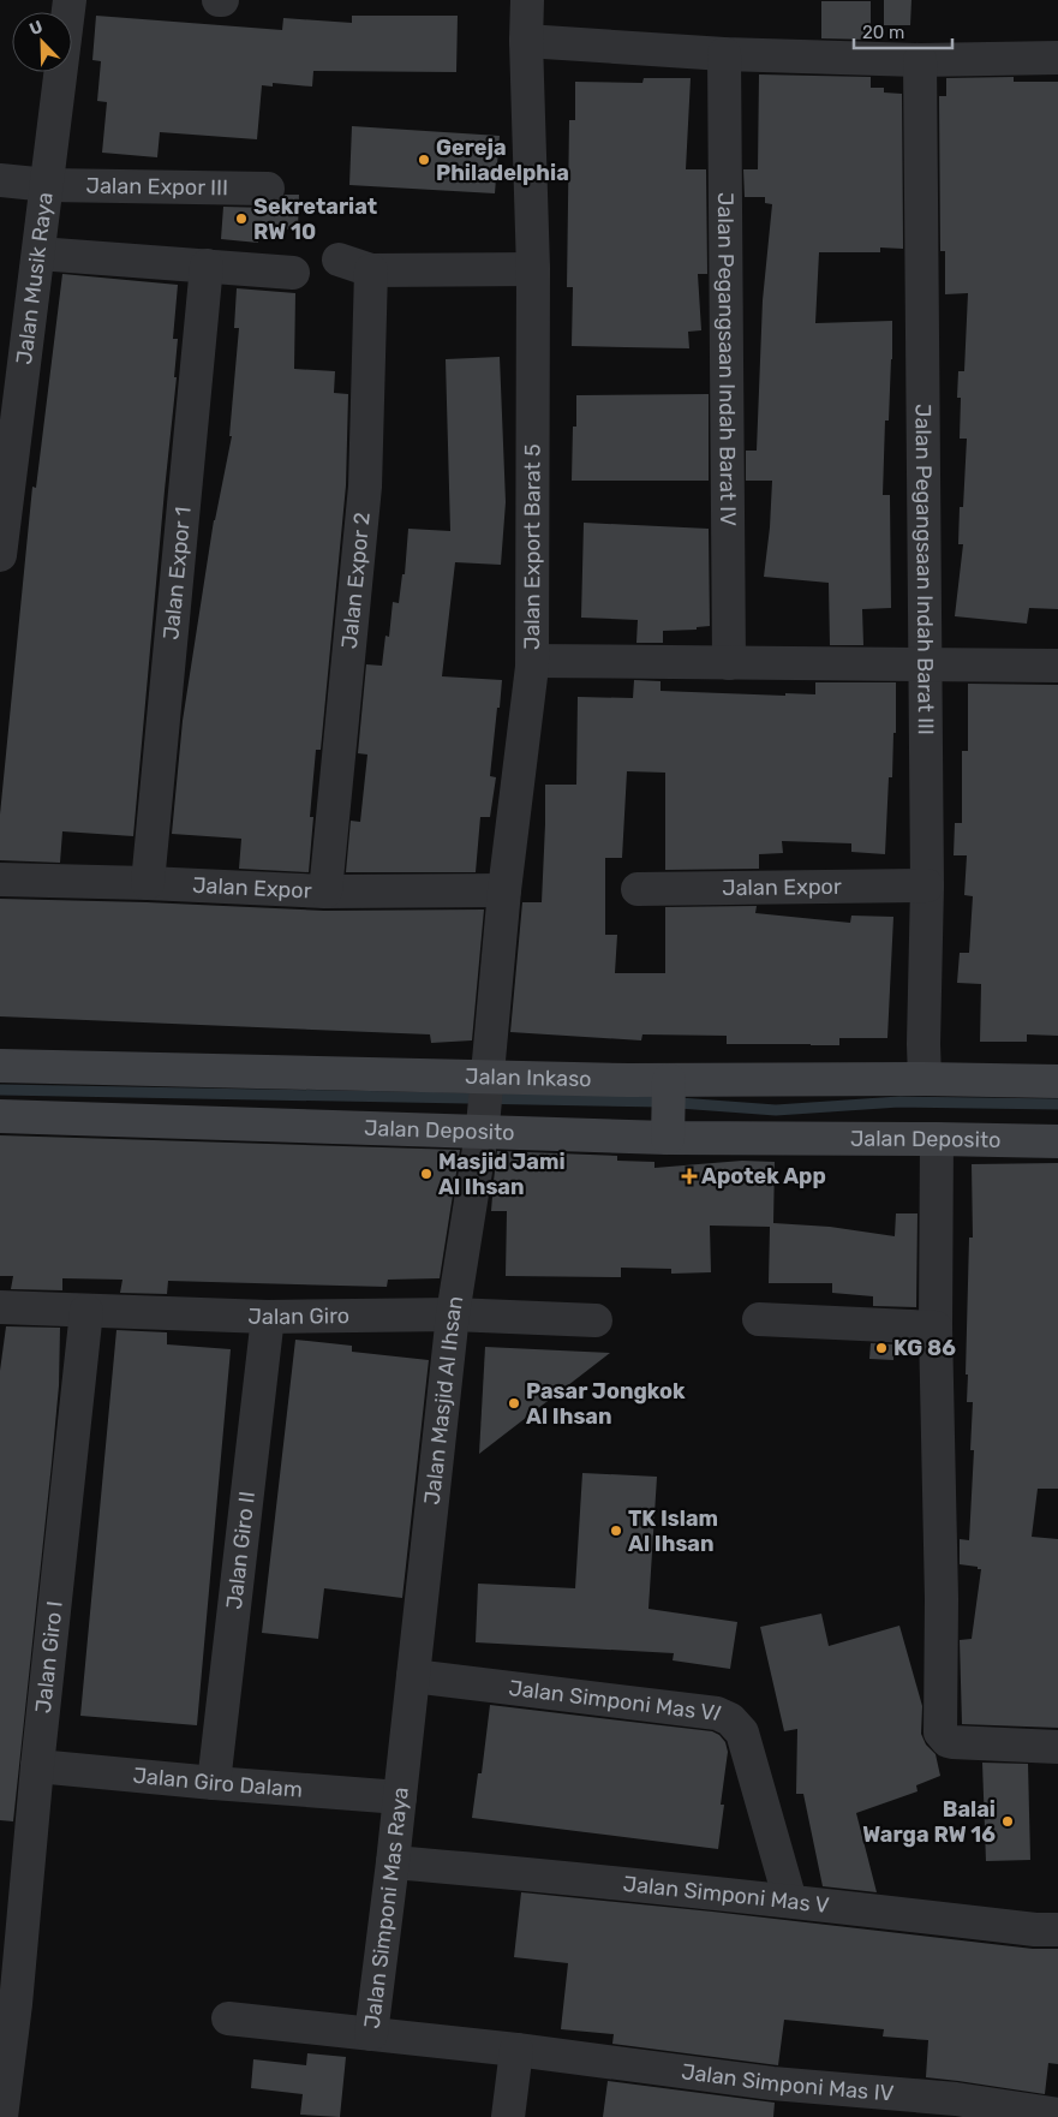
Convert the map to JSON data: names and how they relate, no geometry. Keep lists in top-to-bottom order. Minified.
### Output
{"streets":{"street":["Jalan Expor III","Jalan Musik Raya","Jalan Pegangsaan Indah Barat IV","Jalan Export Barat 5","Jalan Pegangsaan Indah Barat III","Jalan Expor 1","Jalan Expor 2","Jalan Expor","Jalan Inkaso","Jalan Deposito","Jalan Giro","Jalan Masjid Al Ihsan","Jalan Giro II","Jalan Giro I","Jalan Simponi Mas VI","Jalan Giro Dalam","Jalan Simponi Mas V","Jalan Simponi Mas Raya","Jalan Simponi Mas IV"]},"crossings":[["Jalan Expor III","Jalan Musik Raya"],["Jalan Export Barat 5","Jalan Expor"],["Jalan Export Barat 5","Jalan Inkaso"],["Jalan Export Barat 5","Jalan Masjid Al Ihsan"],["Jalan Pegangsaan Indah Barat III","Jalan Expor"],["Jalan Pegangsaan Indah Barat III","Jalan Inkaso"],["Jalan Expor 1","Jalan Expor"],["Jalan Expor 2","Jalan Expor"],["Jalan Inkaso","Jalan Deposito"],["Jalan Inkaso","Jalan Masjid Al Ihsan"],["Jalan Deposito","Jalan Masjid Al Ihsan"],["Jalan Giro","Jalan Masjid Al Ihsan"],["Jalan Giro","Jalan Giro II"],["Jalan Giro","Jalan Giro I"],["Jalan Masjid Al Ihsan","Jalan Simponi Mas VI"],["Jalan Masjid Al Ihsan","Jalan Simponi Mas Raya"],["Jalan Giro II","Jalan Giro Dalam"],["Jalan Giro I","Jalan Giro Dalam"],["Jalan Simponi Mas VI","Jalan Simponi Mas V"],["Jalan Simponi Mas VI","Jalan Simponi Mas Raya"],["Jalan Giro Dalam","Jalan Simponi Mas Raya"],["Jalan Simponi Mas V","Jalan Simponi Mas Raya"],["Jalan Simponi Mas Raya","Jalan Simponi Mas IV"]],"places":{"other":["Gereja Philadelphia","Sekretariat RW 10","Masjid Jami Al Ihsan","KG 86","Pasar Jongkok Al Ihsan","TK Islam Al Ihsan","Balai Warga RW 16"],"health":["Apotek App"]},"scale_bar":"20 m","north":"top left"}
